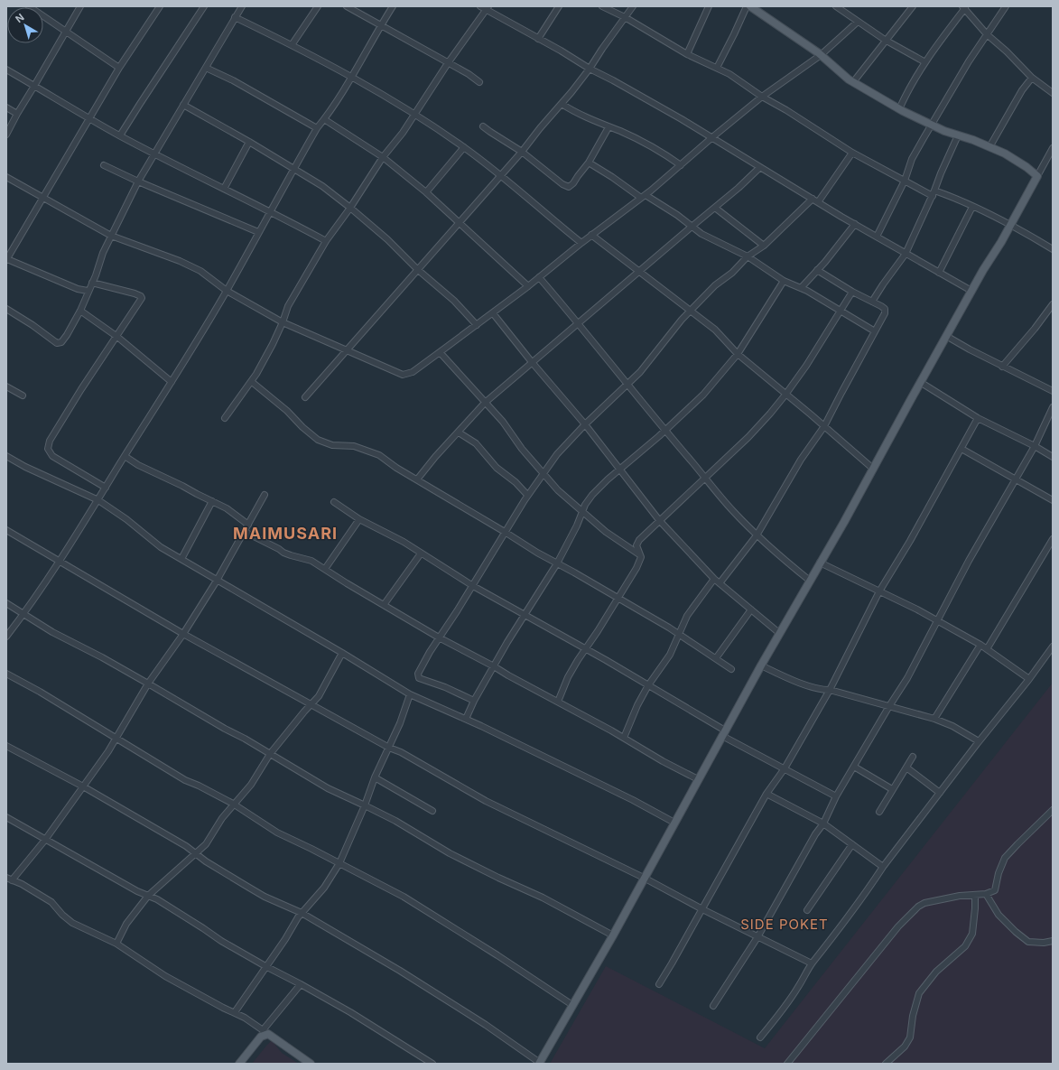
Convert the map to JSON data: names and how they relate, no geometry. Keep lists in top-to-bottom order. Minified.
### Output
{"districts":["MAIMUSARI","SIDE POKET"],"north":"top left"}
